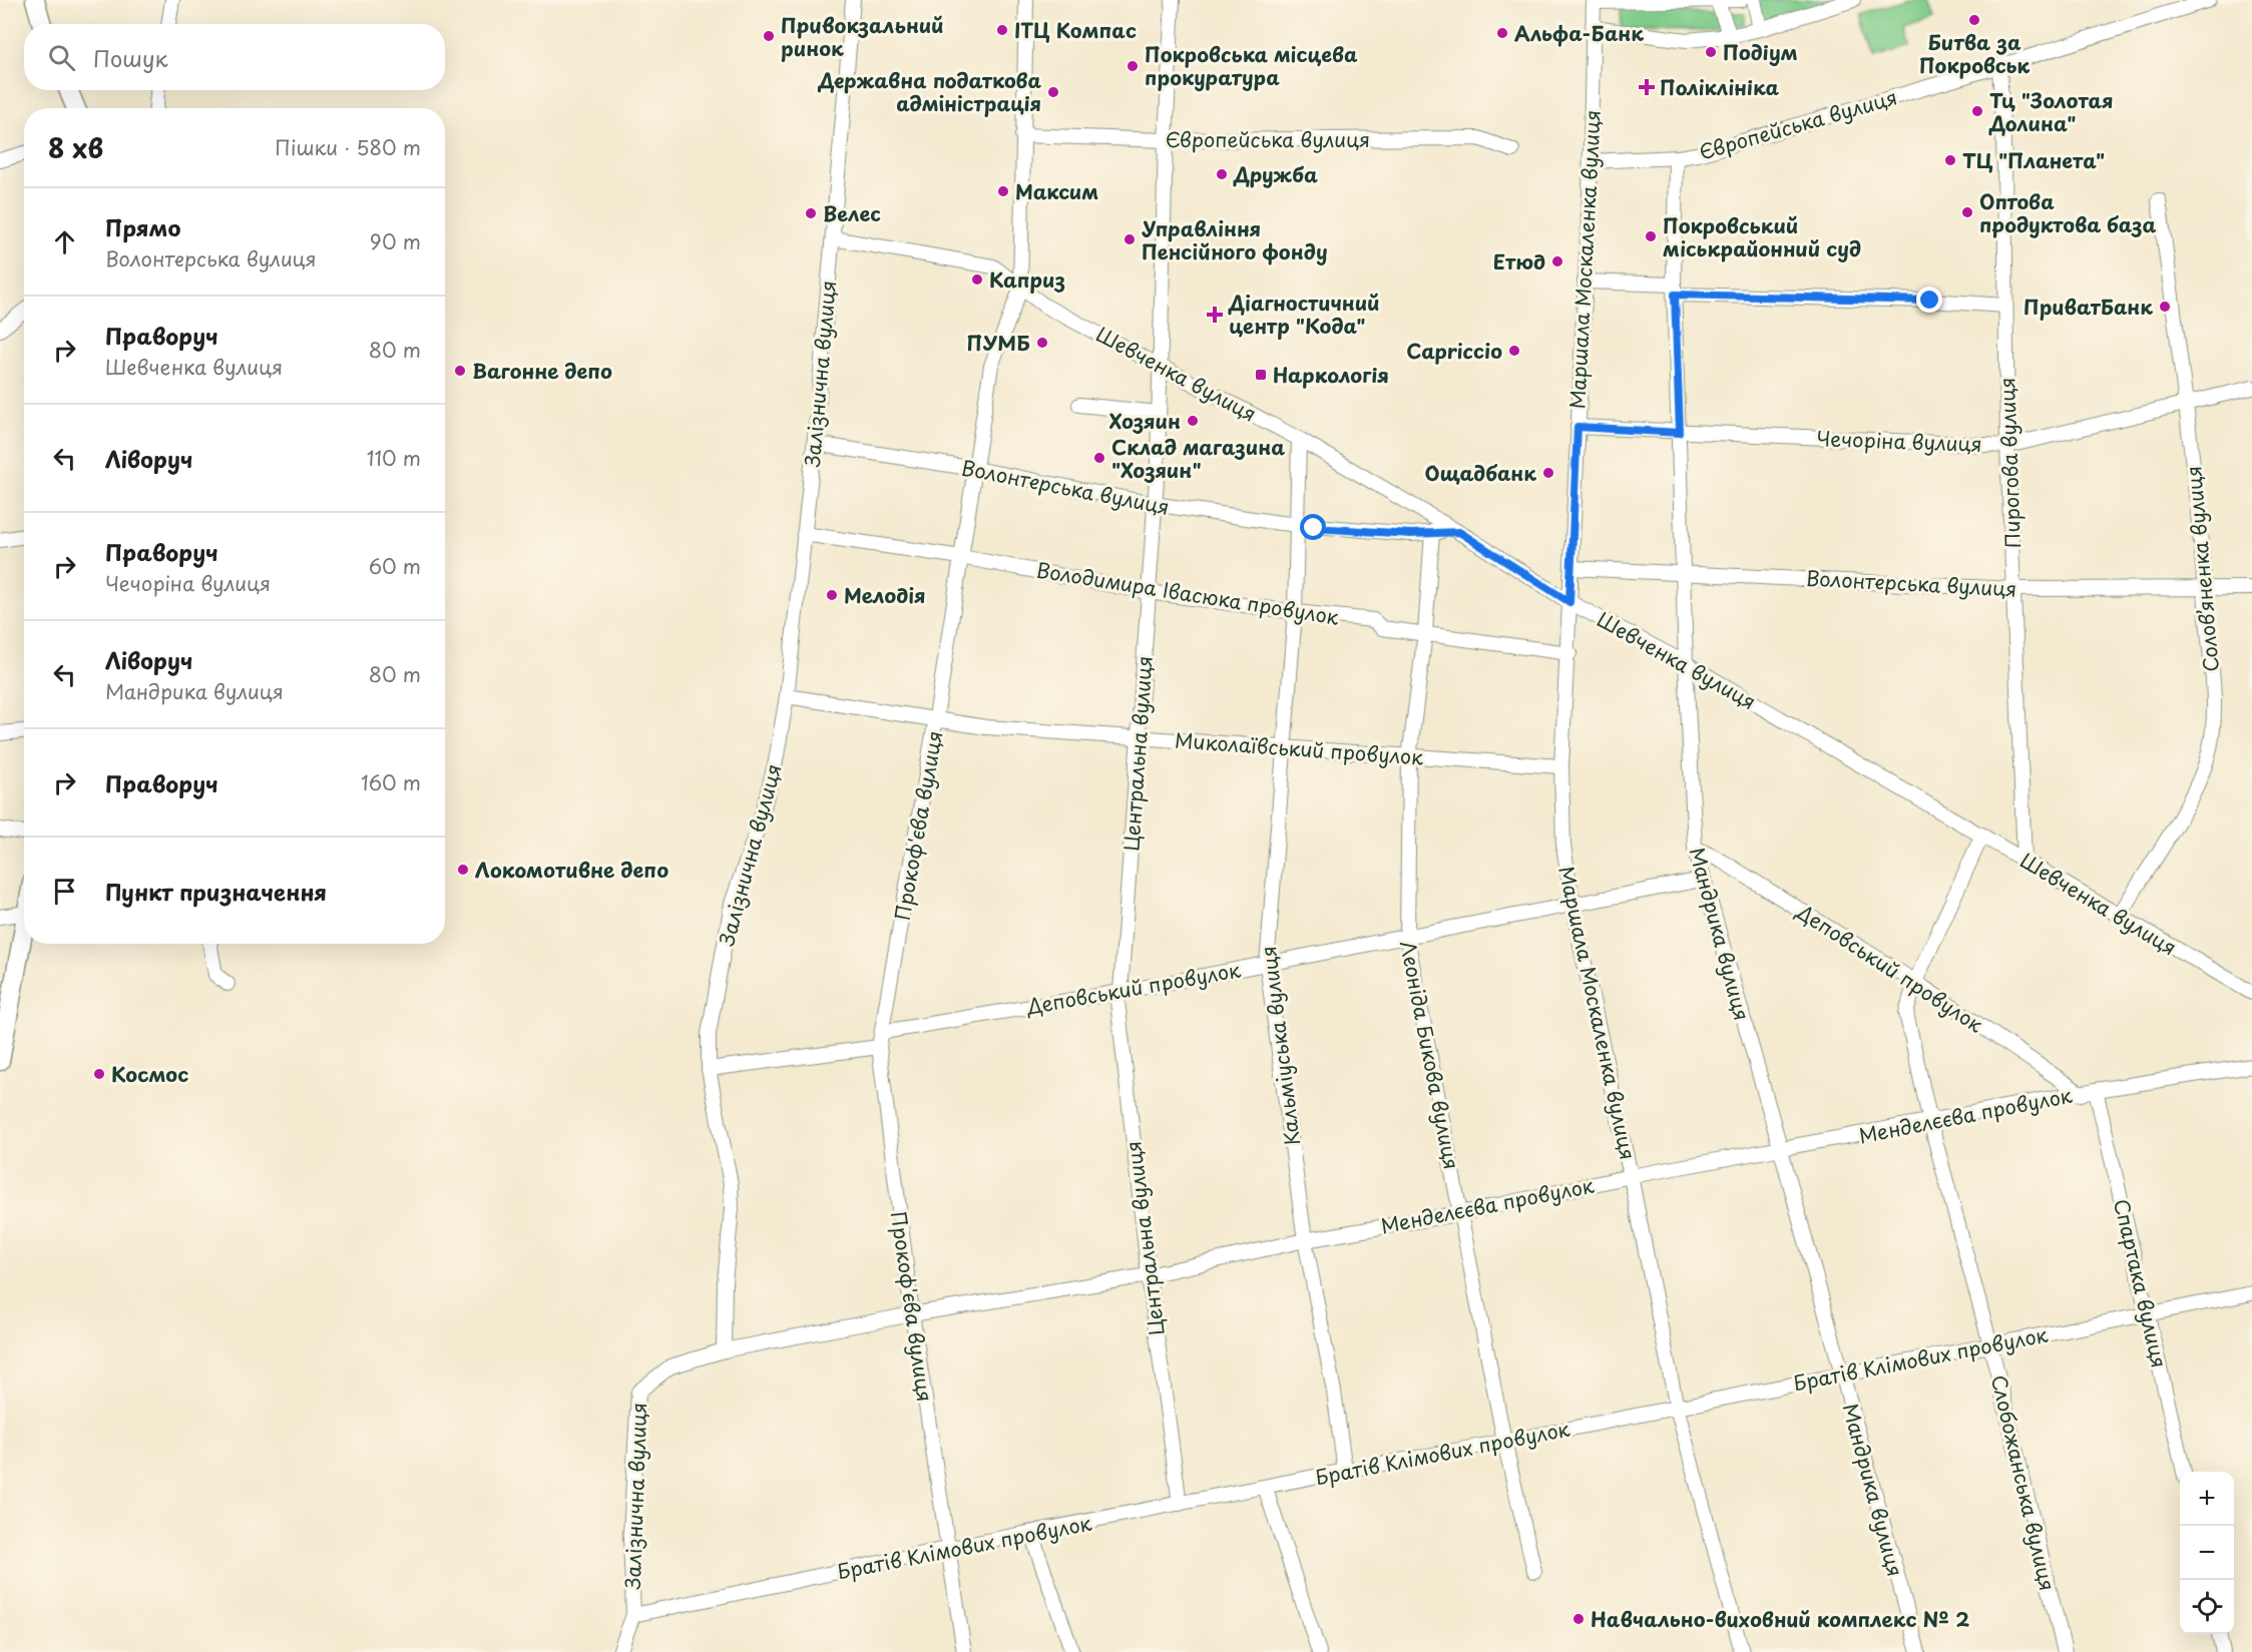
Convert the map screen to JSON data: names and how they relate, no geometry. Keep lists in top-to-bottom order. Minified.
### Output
{"streets":{"street":["Європейська вулиця","Маршала Москаленка вулиця","Залізнична вулиця","Шевченка вулиця","Чечоріна вулиця","Пирогова вулиця","Волонтерська вулиця","Солов’яненка вулиця","Володимира Івасюка провулок","Миколаївський провулок","Центральна вулиця","Прокоф'єва вулиця","Мандрика вулиця","Деповський провулок","Кальміуська вулиця","Леоніда Бикова вулиця","Менделєєва провулок","Спартака вулиця","Братів Клімових провулок","Слобожанська вулиця"]},"crossings":[["Європейська вулиця","Маршала Москаленка вулиця"],["Європейська вулиця","Пирогова вулиця"],["Європейська вулиця","Центральна вулиця"],["Європейська вулиця","Прокоф'єва вулиця"],["Європейська вулиця","Мандрика вулиця"],["Маршала Москаленка вулиця","Шевченка вулиця"],["Маршала Москаленка вулиця","Чечоріна вулиця"],["Маршала Москаленка вулиця","Волонтерська вулиця"],["Маршала Москаленка вулиця","Володимира Івасюка провулок"],["Маршала Москаленка вулиця","Миколаївський провулок"],["Маршала Москаленка вулиця","Деповський провулок"],["Маршала Москаленка вулиця","Менделєєва провулок"],["Маршала Москаленка вулиця","Братів Клімових провулок"],["Залізнична вулиця","Шевченка вулиця"],["Залізнична вулиця","Волонтерська вулиця"],["Залізнична вулиця","Володимира Івасюка провулок"],["Залізнична вулиця","Миколаївський провулок"],["Залізнична вулиця","Менделєєва провулок"],["Залізнична вулиця","Братів Клімових провулок"],["Шевченка вулиця","Пирогова вулиця"],["Шевченка вулиця","Волонтерська вулиця"],["Шевченка вулиця","Солов’яненка вулиця"],["Шевченка вулиця","Центральна вулиця"],["Шевченка вулиця","Прокоф'єва вулиця"],["Шевченка вулиця","Мандрика вулиця"],["Шевченка вулиця","Кальміуська вулиця"],["Шевченка вулиця","Слобожанська вулиця"],["Чечоріна вулиця","Пирогова вулиця"],["Чечоріна вулиця","Солов’яненка вулиця"],["Чечоріна вулиця","Мандрика вулиця"],["Пирогова вулиця","Волонтерська вулиця"],["Волонтерська вулиця","Солов’яненка вулиця"],["Волонтерська вулиця","Центральна вулиця"],["Волонтерська вулиця","Прокоф'єва вулиця"],["Волонтерська вулиця","Мандрика вулиця"],["Волонтерська вулиця","Кальміуська вулиця"],["Волонтерська вулиця","Леоніда Бикова вулиця"],["Володимира Івасюка провулок","Центральна вулиця"],["Володимира Івасюка провулок","Прокоф'єва вулиця"],["Володимира Івасюка провулок","Кальміуська вулиця"],["Володимира Івасюка провулок","Леоніда Бикова вулиця"],["Миколаївський провулок","Центральна вулиця"],["Миколаївський провулок","Прокоф'єва вулиця"],["Миколаївський провулок","Кальміуська вулиця"],["Миколаївський провулок","Леоніда Бикова вулиця"],["Центральна вулиця","Деповський провулок"],["Центральна вулиця","Менделєєва провулок"],["Центральна вулиця","Братів Клімових провулок"],["Прокоф'єва вулиця","Деповський провулок"],["Прокоф'єва вулиця","Менделєєва провулок"],["Прокоф'єва вулиця","Братів Клімових провулок"],["Мандрика вулиця","Деповський провулок"],["Мандрика вулиця","Менделєєва провулок"],["Мандрика вулиця","Братів Клімових провулок"],["Деповський провулок","Кальміуська вулиця"],["Деповський провулок","Леоніда Бикова вулиця"],["Деповський провулок","Менделєєва провулок"],["Деповський провулок","Слобожанська вулиця"],["Кальміуська вулиця","Менделєєва провулок"],["Кальміуська вулиця","Братів Клімових провулок"],["Леоніда Бикова вулиця","Менделєєва провулок"],["Леоніда Бикова вулиця","Братів Клімових провулок"],["Менделєєва провулок","Спартака вулиця"],["Менделєєва провулок","Слобожанська вулиця"],["Спартака вулиця","Братів Клімових провулок"],["Братів Клімових провулок","Слобожанська вулиця"]],"places":{"other":["Битва за Покровськ","ІТЦ Компас","Альфа-Банк","Привокзальний ринок","Подіум","Покровська місцева прокуратура","Державна податкова адміністрація","Тц \"Золотая Долина\"","ТЦ \"Планета\"","Дружба","Максим","Оптова продуктова база","Велес","Покровський міськрайонний суд","Управління Пенсійного фонду","Етюд","Каприз","ПриватБанк","ПУМБ","Capriccio","Вагонне депо","Хозяин","Склад магазина \"Хозяин\"","Ощадбанк","Мелодія","Локомотивне депо","Космос","Навчально-виховний комплекс № 2"],"health":["Поліклініка","Діагностичний центр \"Кода\""],"transit":["Наркологія"]},"page":{"search":"Пошук","heading":["8 хв","Пішки · 580 m"],"list":[["Прямо","Волонтерська вулиця","90 m"],["Праворуч","Шевченка вулиця","80 m"],["Ліворуч","110 m"],["Праворуч","Чечоріна вулиця","60 m"],["Ліворуч","Мандрика вулиця","80 m"],["Праворуч","160 m"],"Пункт призначення"],"map_buttons":["+","−"]}}
